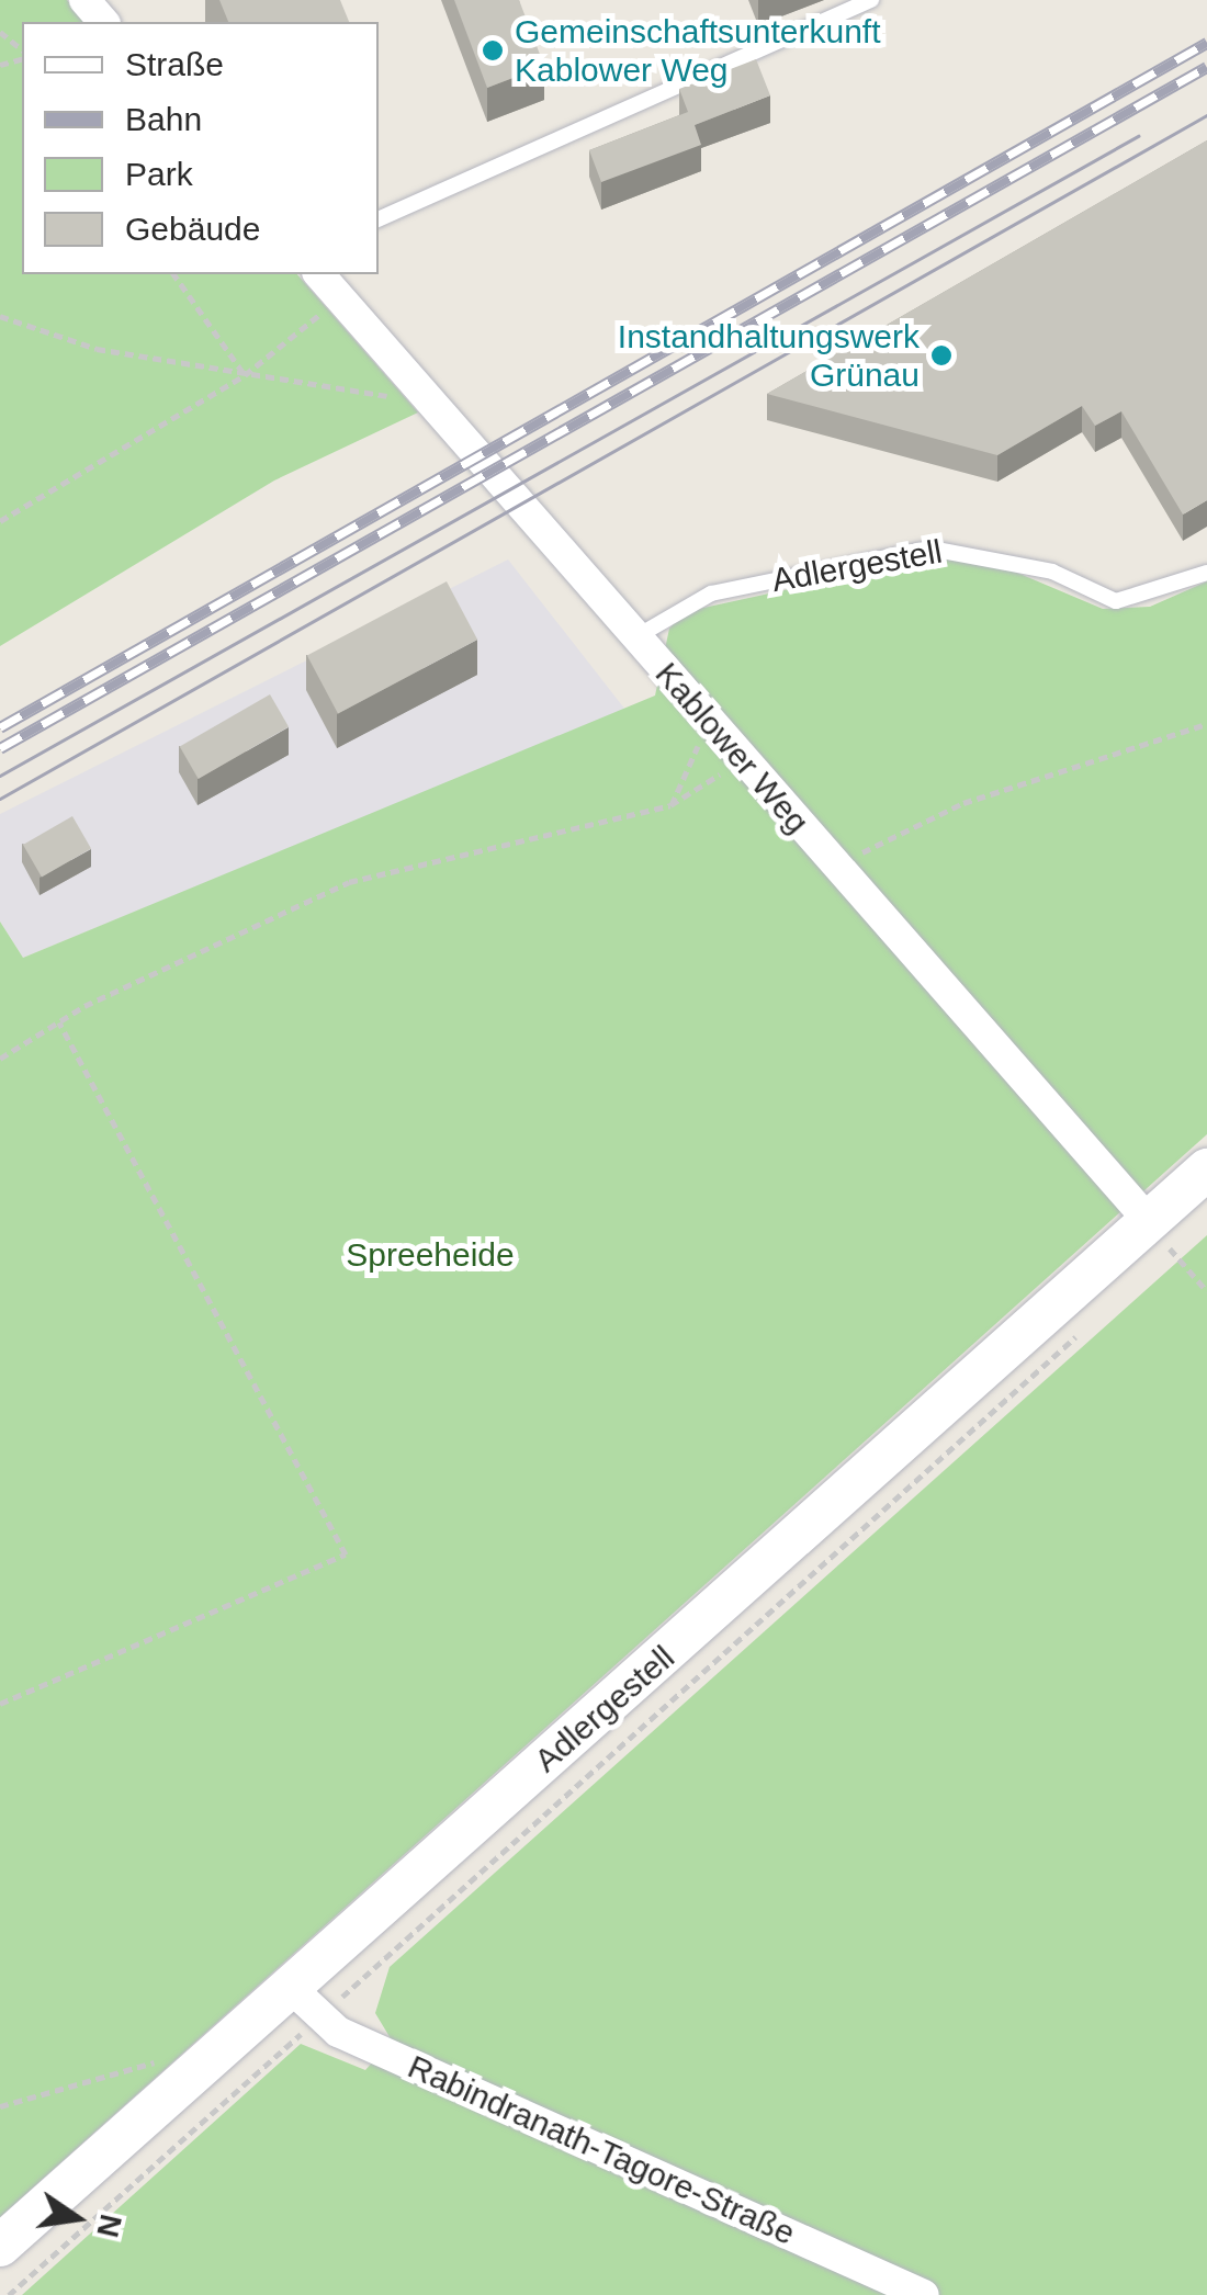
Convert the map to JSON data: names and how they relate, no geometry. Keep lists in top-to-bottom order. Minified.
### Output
{"streets":{"main road":["Adlergestell"],"street":["Kablower Weg","Rabindranath-Tagore-Straße"]},"crossings":[["Adlergestell","Kablower Weg"],["Adlergestell","Rabindranath-Tagore-Straße"]],"parks":["Spreeheide"],"places":["Gemeinschaftsunterkunft Kablower Weg","Instandhaltungswerk Grünau"],"legend":["Straße","Bahn","Park","Gebäude"],"north":"right"}
